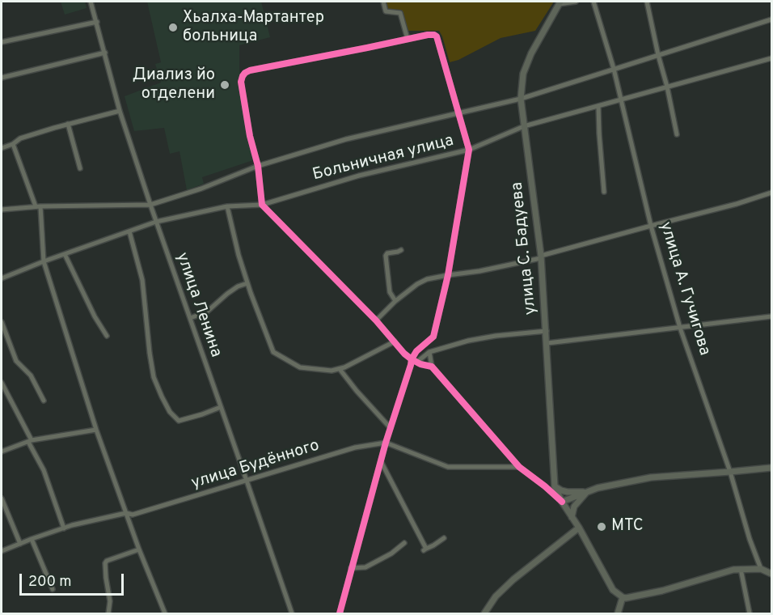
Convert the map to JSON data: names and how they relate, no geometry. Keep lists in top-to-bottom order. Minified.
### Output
{"streets":{"main road":["улица С. Бадуева"],"street":["Больничная улица","улица А. Гучигова","улица Ленина","улица Будённого"]},"crossings":[["Больничная улица","улица С. Бадуева"],["Больничная улица","улица А. Гучигова"],["Больничная улица","улица Ленина"],["улица Ленина","улица Будённого"]],"places":["Хьалха-Мартантер больница","Диализ йо отделени","МТС"],"scale_bar":"200 m"}
